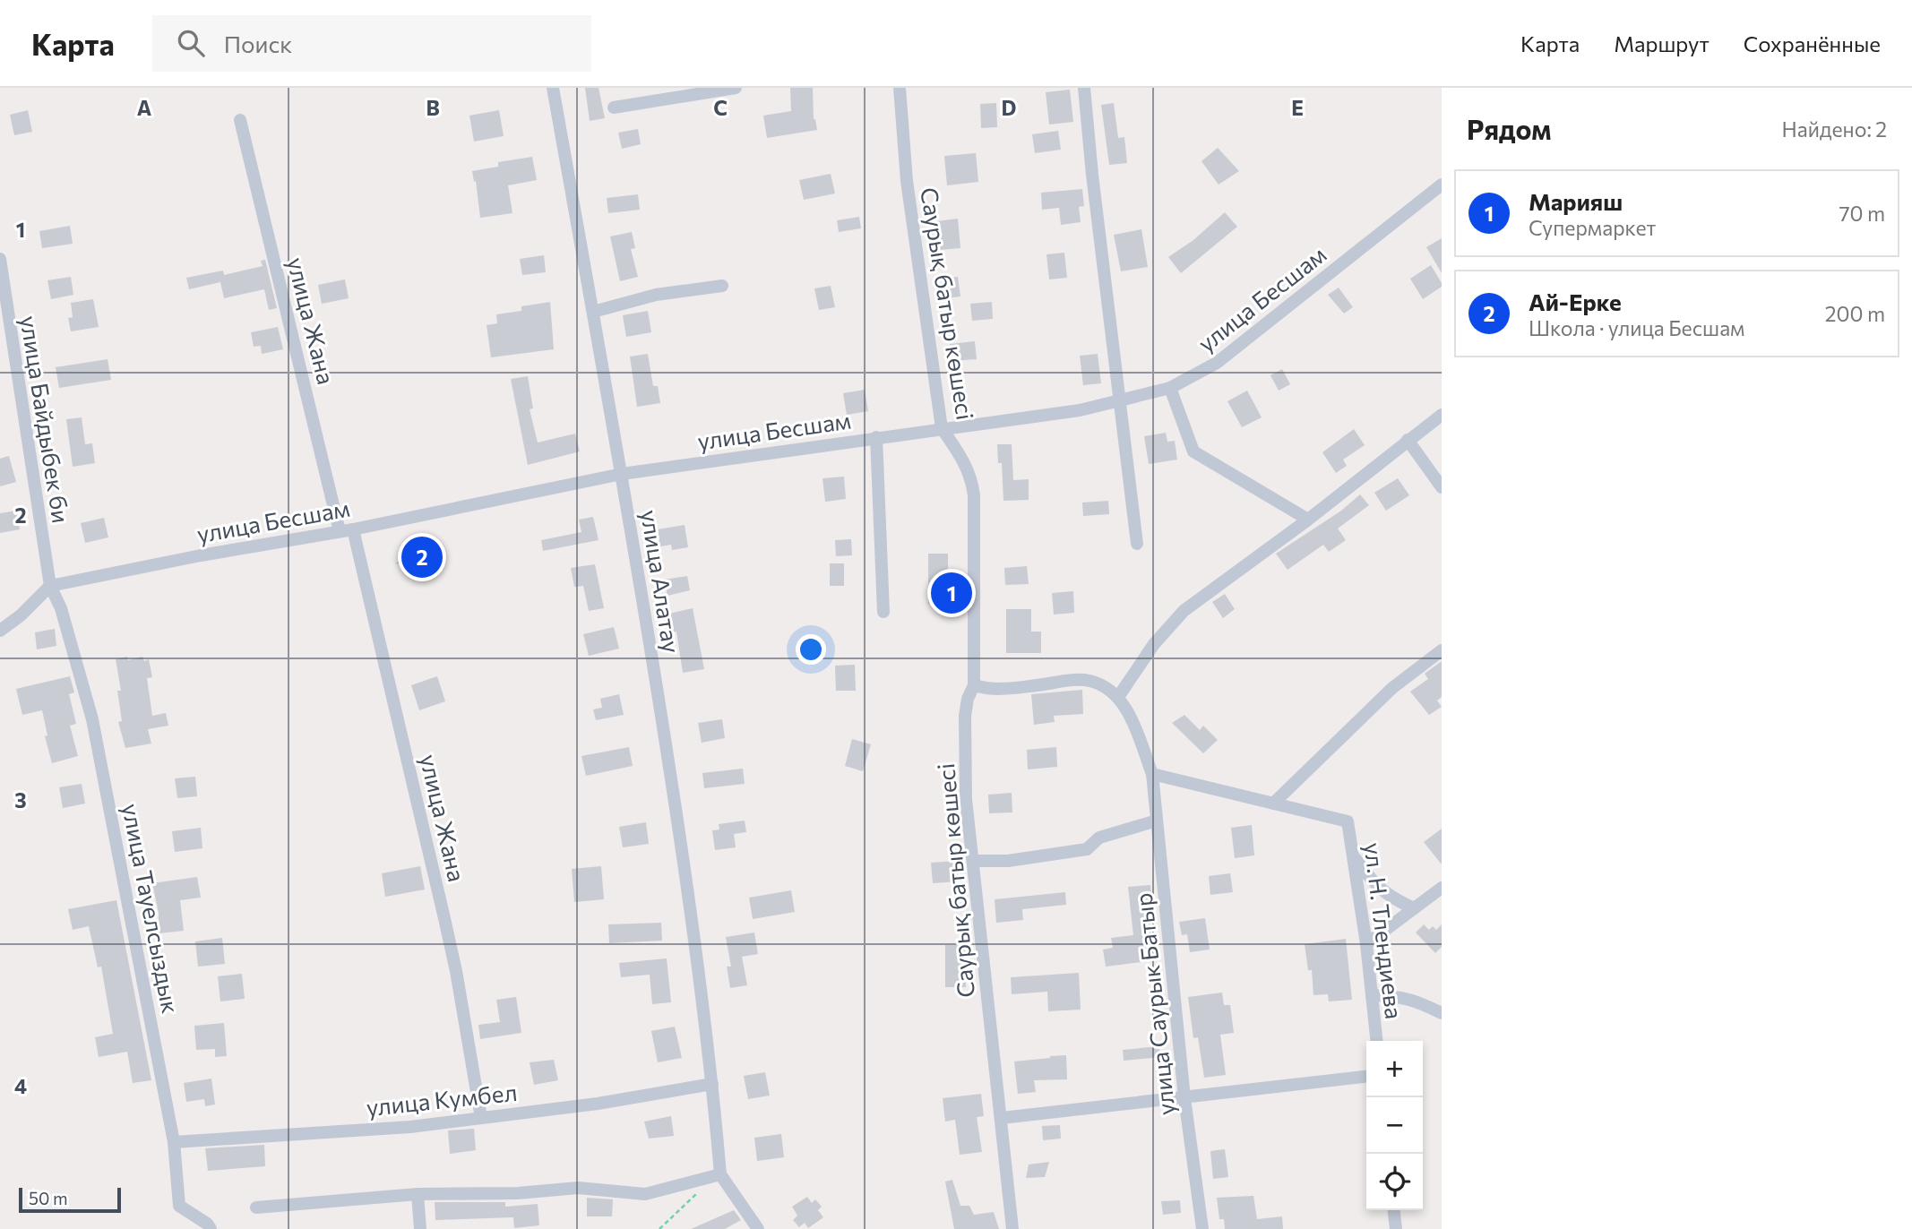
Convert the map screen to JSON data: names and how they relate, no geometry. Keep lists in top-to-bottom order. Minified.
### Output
{"streets":{"street":["улица Бесшам","Саурық батыр көшесі","улица Жана","улица Байдыбек би","улица Алатау","улица Тауелсыздык","ул. Н. Тлендиева","улица Саурык Батыр","улица Кумбел"]},"crossings":[["улица Бесшам","Саурық батыр көшесі"],["улица Бесшам","улица Жана"],["улица Бесшам","улица Байдыбек би"],["улица Бесшам","улица Алатау"],["улица Бесшам","улица Тауелсыздык"],["улица Жана","улица Кумбел"],["улица Байдыбек би","улица Тауелсыздык"],["улица Алатау","улица Кумбел"],["улица Тауелсыздык","улица Кумбел"]],"scale_bar":"50 m","page":{"header":"Карта","search":"Поиск","nav":["Карта","Маршрут","Сохранённые"],"heading":["Рядом","Найдено: 2"],"list":[{"mark":"1","name":"Марияш","note":"Супермаркет","value":"70 m"},{"mark":"2","name":"Ай-Ерке","note":"Школа · улица Бесшам","value":"200 m"}],"pins":["2","1"],"map_buttons":["+","−"],"scale":"50 m"},"grid":{"columns":["A","B","C","D","E"],"rows":["1","2","3","4"]}}
